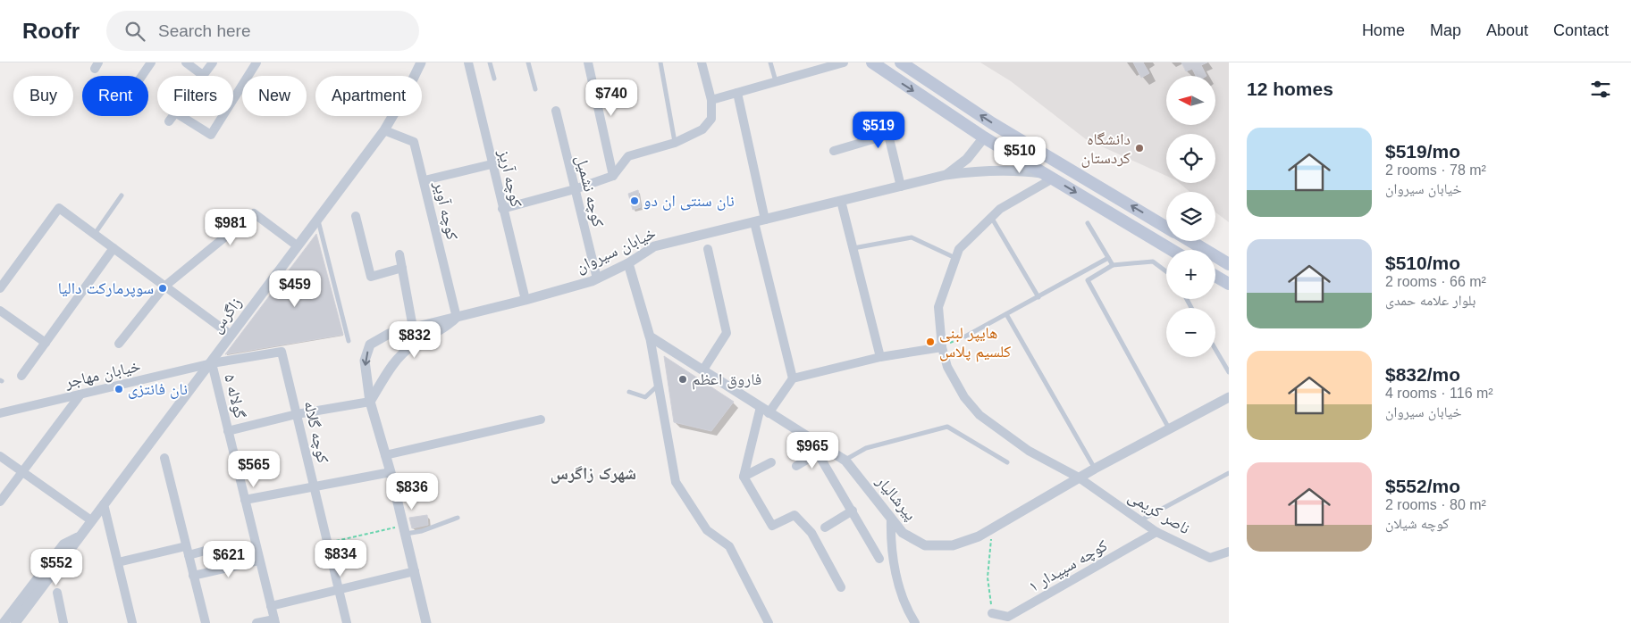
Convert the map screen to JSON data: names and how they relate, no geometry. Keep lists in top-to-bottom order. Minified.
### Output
{"streets":{"street":["کوچه آریز","کوچه نشمیل","کوچه آویر","خیابان سیروان","زاگرس","خیابان مهاجر","گولاله ۵","کوچه گلاله","پیرشالیار","ناصر کریمی","کوچه سپیدار ۱"]},"crossings":[["کوچه آریز","خیابان سیروان"],["کوچه نشمیل","خیابان سیروان"],["کوچه آویر","خیابان سیروان"],["کوچه آویر","زاگرس"],["خیابان سیروان","ناصر کریمی"],["زاگرس","خیابان مهاجر"],["زاگرس","گولاله ۵"],["زاگرس","کوچه گلاله"],["خیابان مهاجر","گولاله ۵"],["خیابان مهاجر","کوچه گلاله"],["گولاله ۵","کوچه گلاله"],["پیرشالیار","ناصر کریمی"],["ناصر کریمی","کوچه سپیدار ۱"]],"districts":["شهرک زاگرس"],"places":["دانشگاه کردستان","نان سنتی ان دو","سوپرمارکت دالیا","هایپر لبنی کلسیم پلاس","فاروق اعظم","نان فانتزی"],"north":"left","page":{"header":"Roofr","search":"Search here","nav":["Home","Map","About","Contact"],"heading":"12 homes","map_buttons":["+","−"],"chip":["Buy","Rent","Filters","New","Apartment"],"price":["$740","$519","$510","$981","$459","$832","$965","$565","$836","$834","$621","$552"],"list":[{"name":"$519/mo","note":"2 rooms · 78 m² · خیابان سیروان"},{"name":"$510/mo","note":"2 rooms · 66 m² · بلوار علامه حمدی"},{"name":"$832/mo","note":"4 rooms · 116 m² · خیابان سیروان"},{"name":"$552/mo","note":"2 rooms · 80 m² · کوچه شیلان"}]}}
